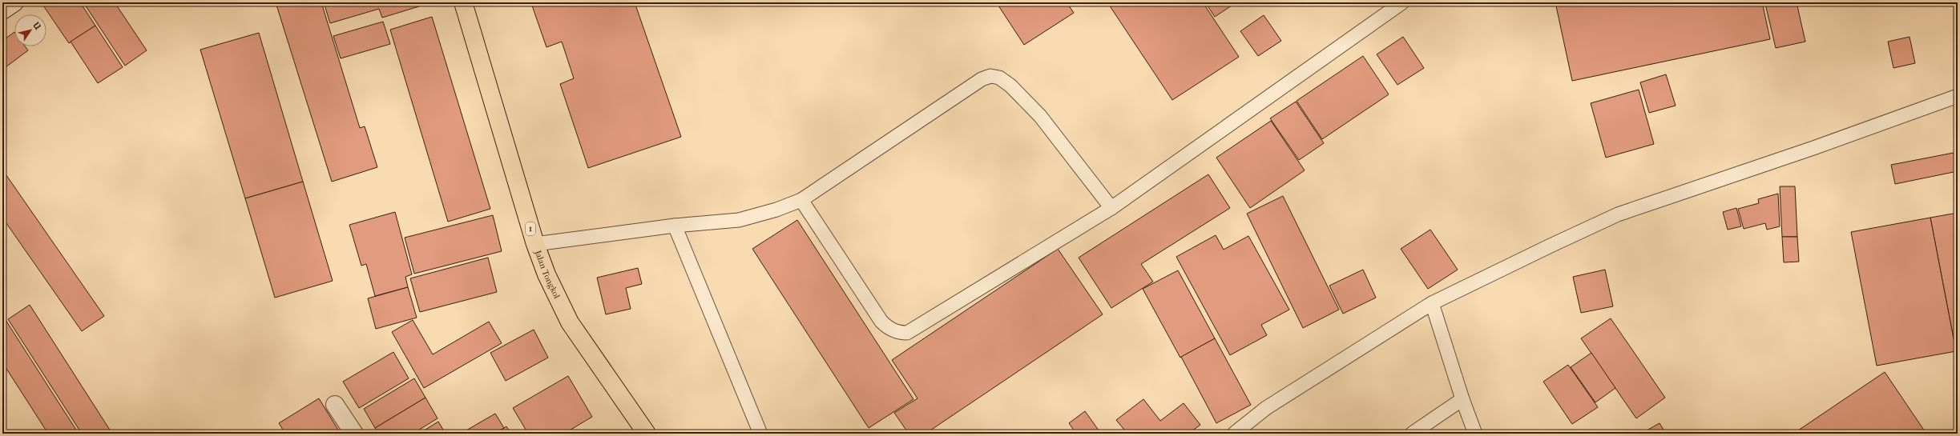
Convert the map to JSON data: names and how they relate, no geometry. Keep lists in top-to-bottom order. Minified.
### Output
{"streets":{"highway":["1","Jalan Tongkol"]},"north":"top right"}
